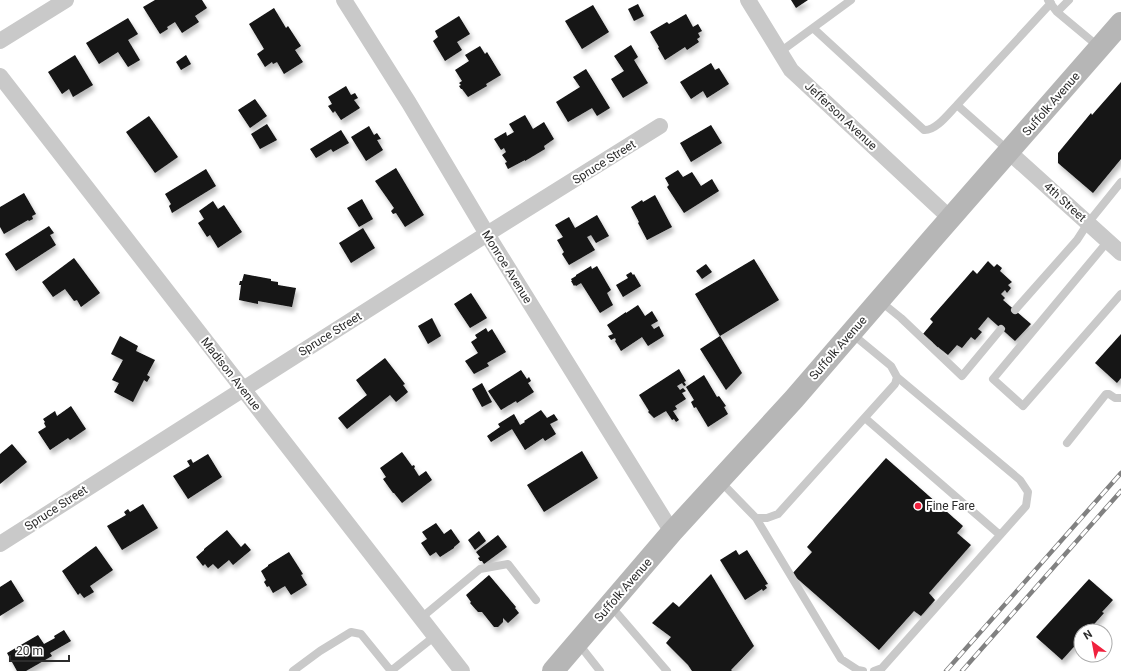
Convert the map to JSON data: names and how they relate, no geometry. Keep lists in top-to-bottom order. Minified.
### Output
{"streets":{"main road":["Suffolk Avenue"],"street":["Jefferson Avenue","Spruce Street","4th Street","Monroe Avenue","Madison Avenue"]},"crossings":[["Suffolk Avenue","Jefferson Avenue"],["Suffolk Avenue","4th Street"],["Suffolk Avenue","Monroe Avenue"],["Spruce Street","Monroe Avenue"],["Spruce Street","Madison Avenue"]],"places":["Fine Fare"],"scale_bar":"20 m","north":"top left"}
